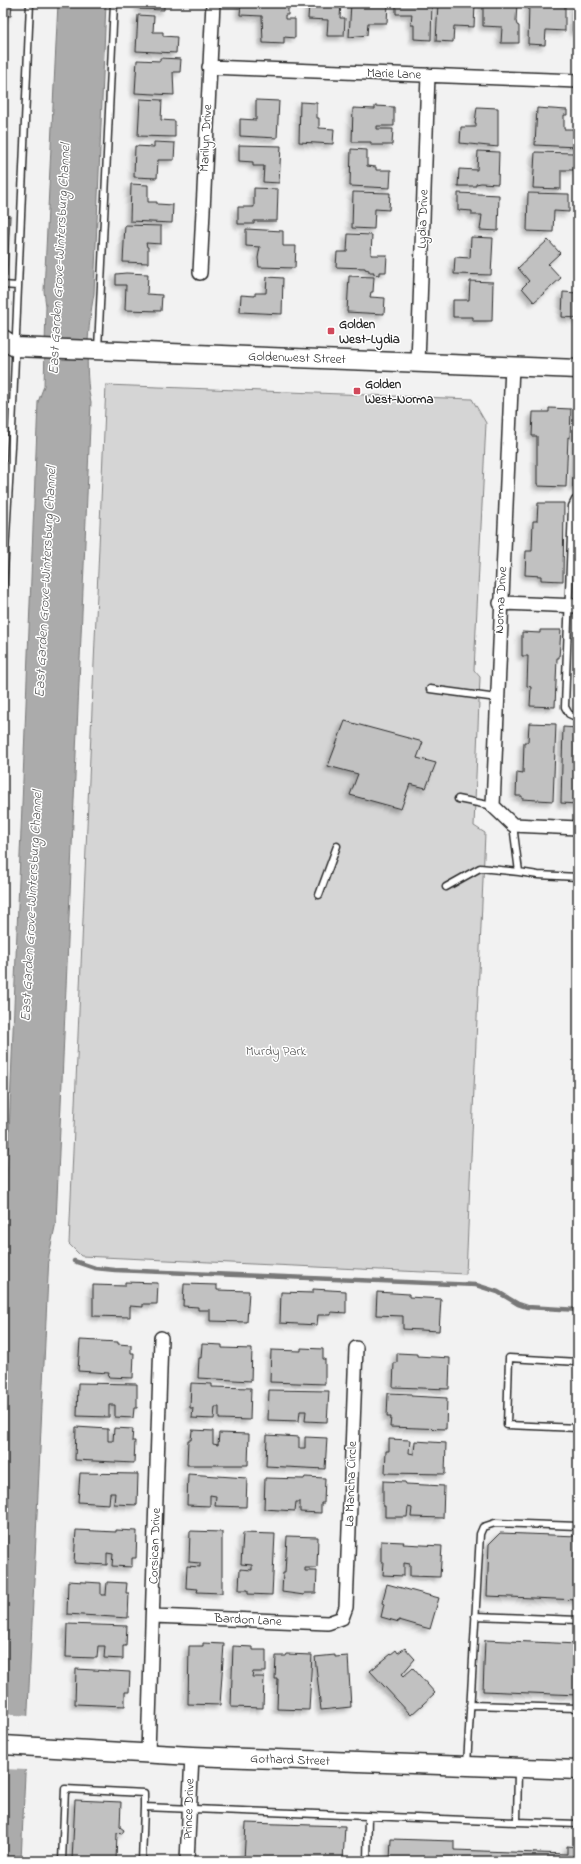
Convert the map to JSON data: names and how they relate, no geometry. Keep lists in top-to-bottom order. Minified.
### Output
{"streets":{"street":["Marie Lane","Marilyn Drive","Lydia Drive","Goldenwest Street","Norma Drive","La Mancha Circle","Corsican Drive","Bardon Lane","Gothard Street","Prince Drive"]},"crossings":[["Marie Lane","Marilyn Drive"],["Marie Lane","Lydia Drive"],["Lydia Drive","Goldenwest Street"],["Goldenwest Street","Norma Drive"],["La Mancha Circle","Bardon Lane"],["Corsican Drive","Bardon Lane"],["Corsican Drive","Gothard Street"],["Gothard Street","Prince Drive"]],"water":["East Garden Grove-Wintersburg Channel"],"parks":["Murdy Park"],"places":{"transit":["Golden West-Lydia","Golden West-Norma"]}}
